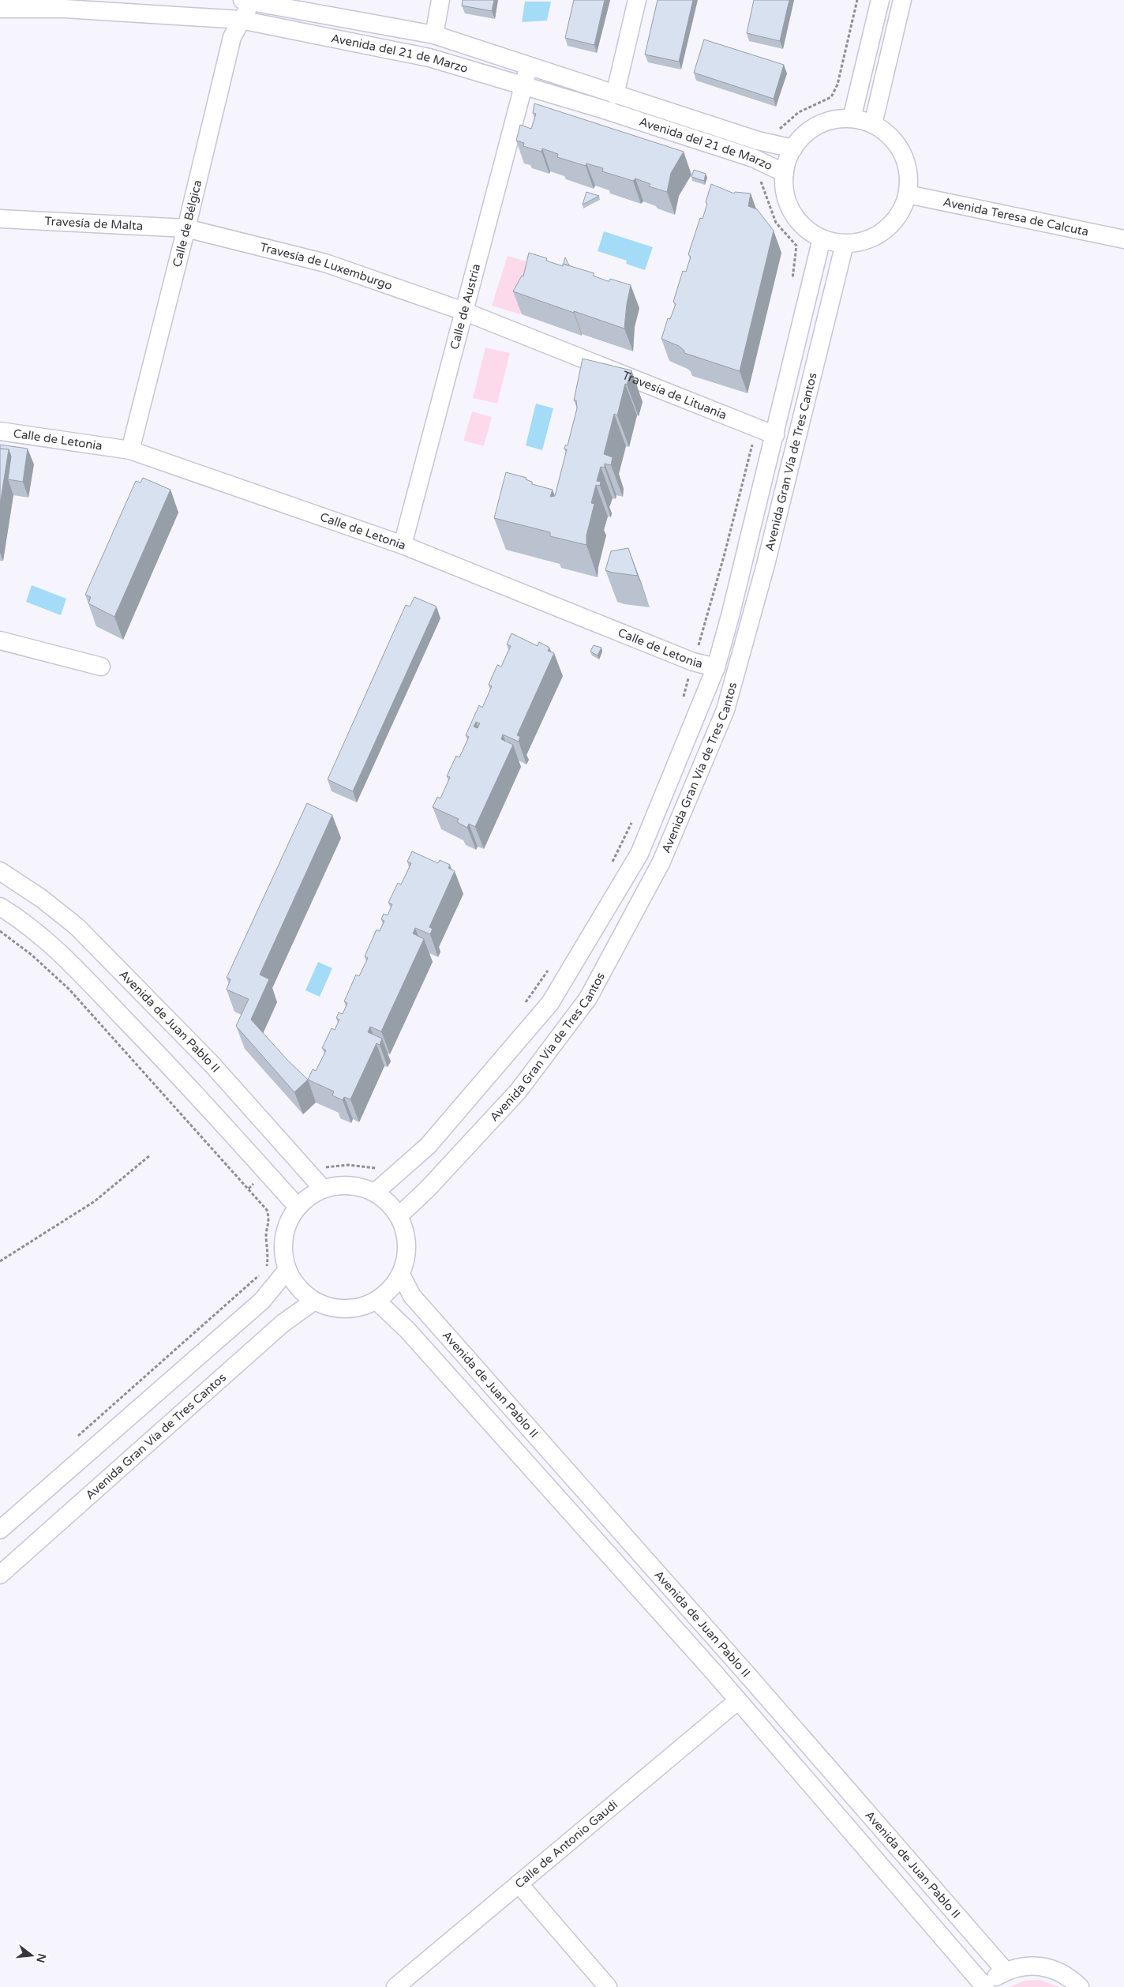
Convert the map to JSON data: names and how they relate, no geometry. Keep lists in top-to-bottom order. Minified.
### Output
{"streets":{"street":["Avenida del 21 de Marzo","Avenida Teresa de Calcuta","Travesía de Malta","Calle de Bélgica","Travesía de Luxemburgo","Calle de Austria","Travesía de Lituania","Calle de Letonia","Avenida Gran Vía de Tres Cantos","Avenida de Juan Pablo II","Calle de Antonio Gaudí"]},"crossings":[["Avenida del 21 de Marzo","Avenida Teresa de Calcuta"],["Avenida del 21 de Marzo","Calle de Bélgica"],["Avenida del 21 de Marzo","Calle de Austria"],["Avenida del 21 de Marzo","Avenida Gran Vía de Tres Cantos"],["Avenida Teresa de Calcuta","Avenida Gran Vía de Tres Cantos"],["Travesía de Malta","Calle de Bélgica"],["Travesía de Malta","Travesía de Luxemburgo"],["Calle de Bélgica","Travesía de Luxemburgo"],["Calle de Bélgica","Calle de Letonia"],["Travesía de Luxemburgo","Calle de Austria"],["Travesía de Luxemburgo","Travesía de Lituania"],["Calle de Austria","Travesía de Lituania"],["Calle de Austria","Calle de Letonia"],["Travesía de Lituania","Avenida Gran Vía de Tres Cantos"],["Calle de Letonia","Avenida Gran Vía de Tres Cantos"],["Avenida Gran Vía de Tres Cantos","Avenida de Juan Pablo II"],["Avenida de Juan Pablo II","Calle de Antonio Gaudí"]],"north":"right"}
